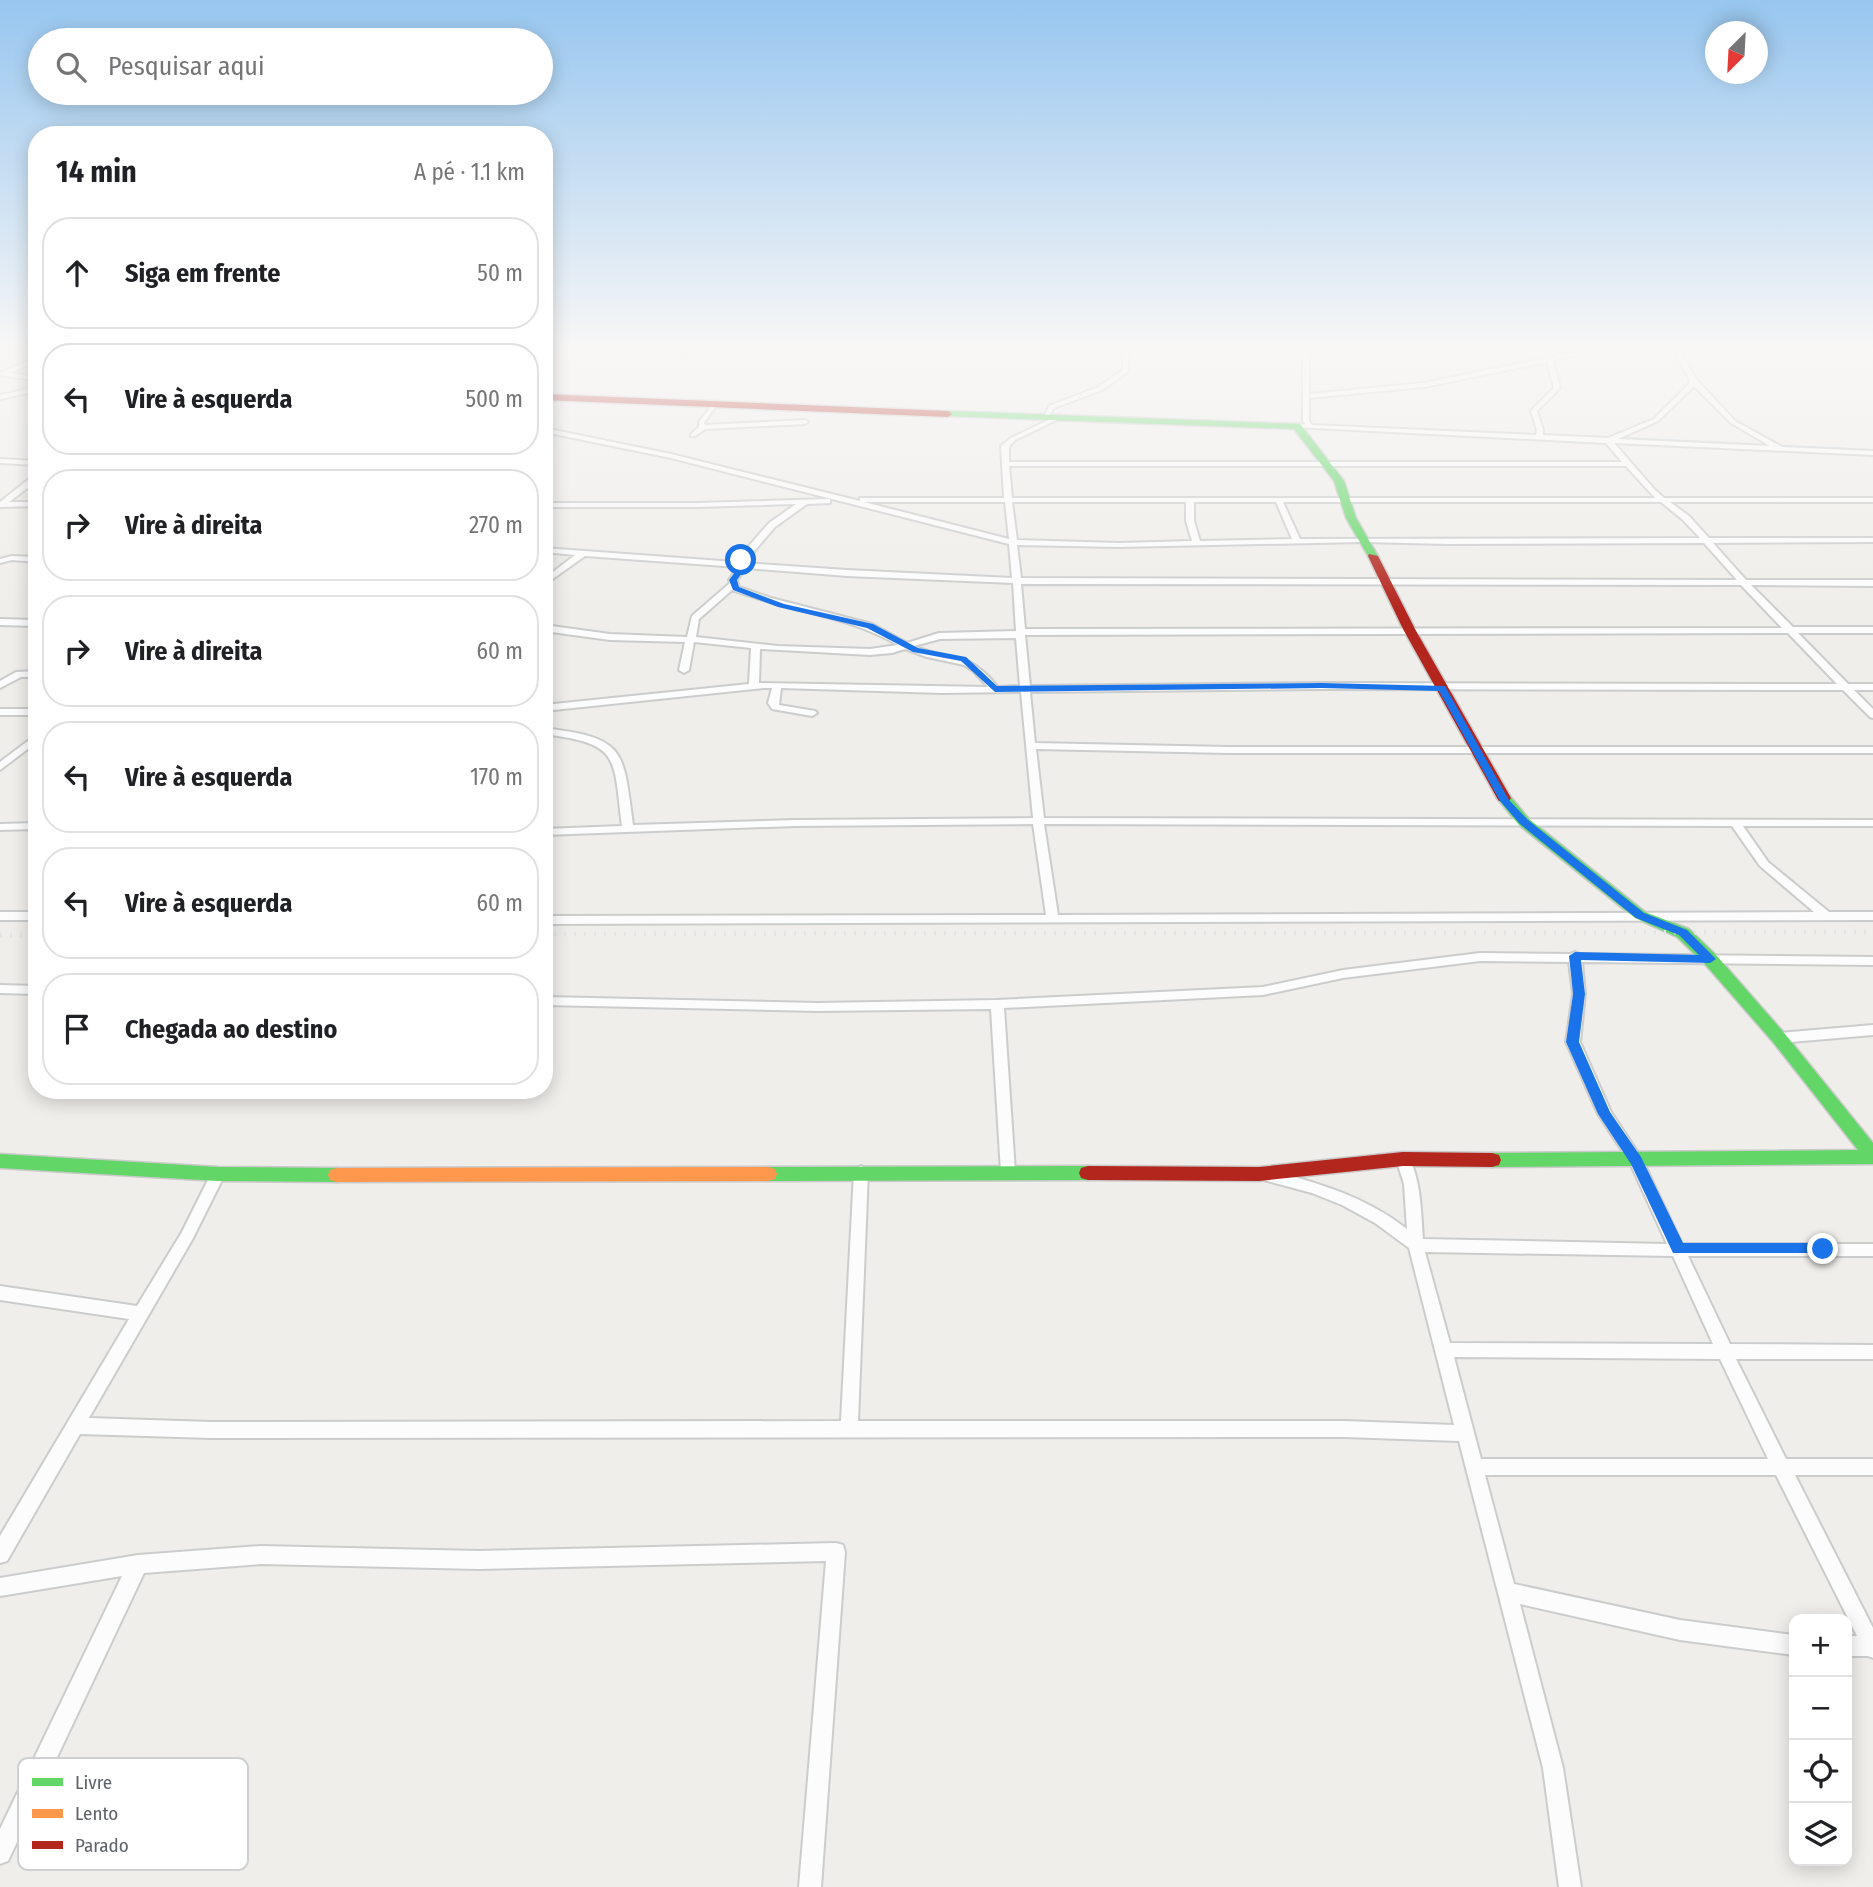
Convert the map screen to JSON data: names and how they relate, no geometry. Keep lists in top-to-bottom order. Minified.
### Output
{"legend":["Livre","Lento","Parado"],"north":"bottom left","page":{"search":"Pesquisar aqui","heading":["14 min","A pé · 1.1 km"],"list":[["Siga em frente","50 m"],["Vire à esquerda","500 m"],["Vire à direita","270 m"],["Vire à direita","60 m"],["Vire à esquerda","170 m"],["Vire à esquerda","60 m"],"Chegada ao destino"],"map_buttons":["+","−"]}}
